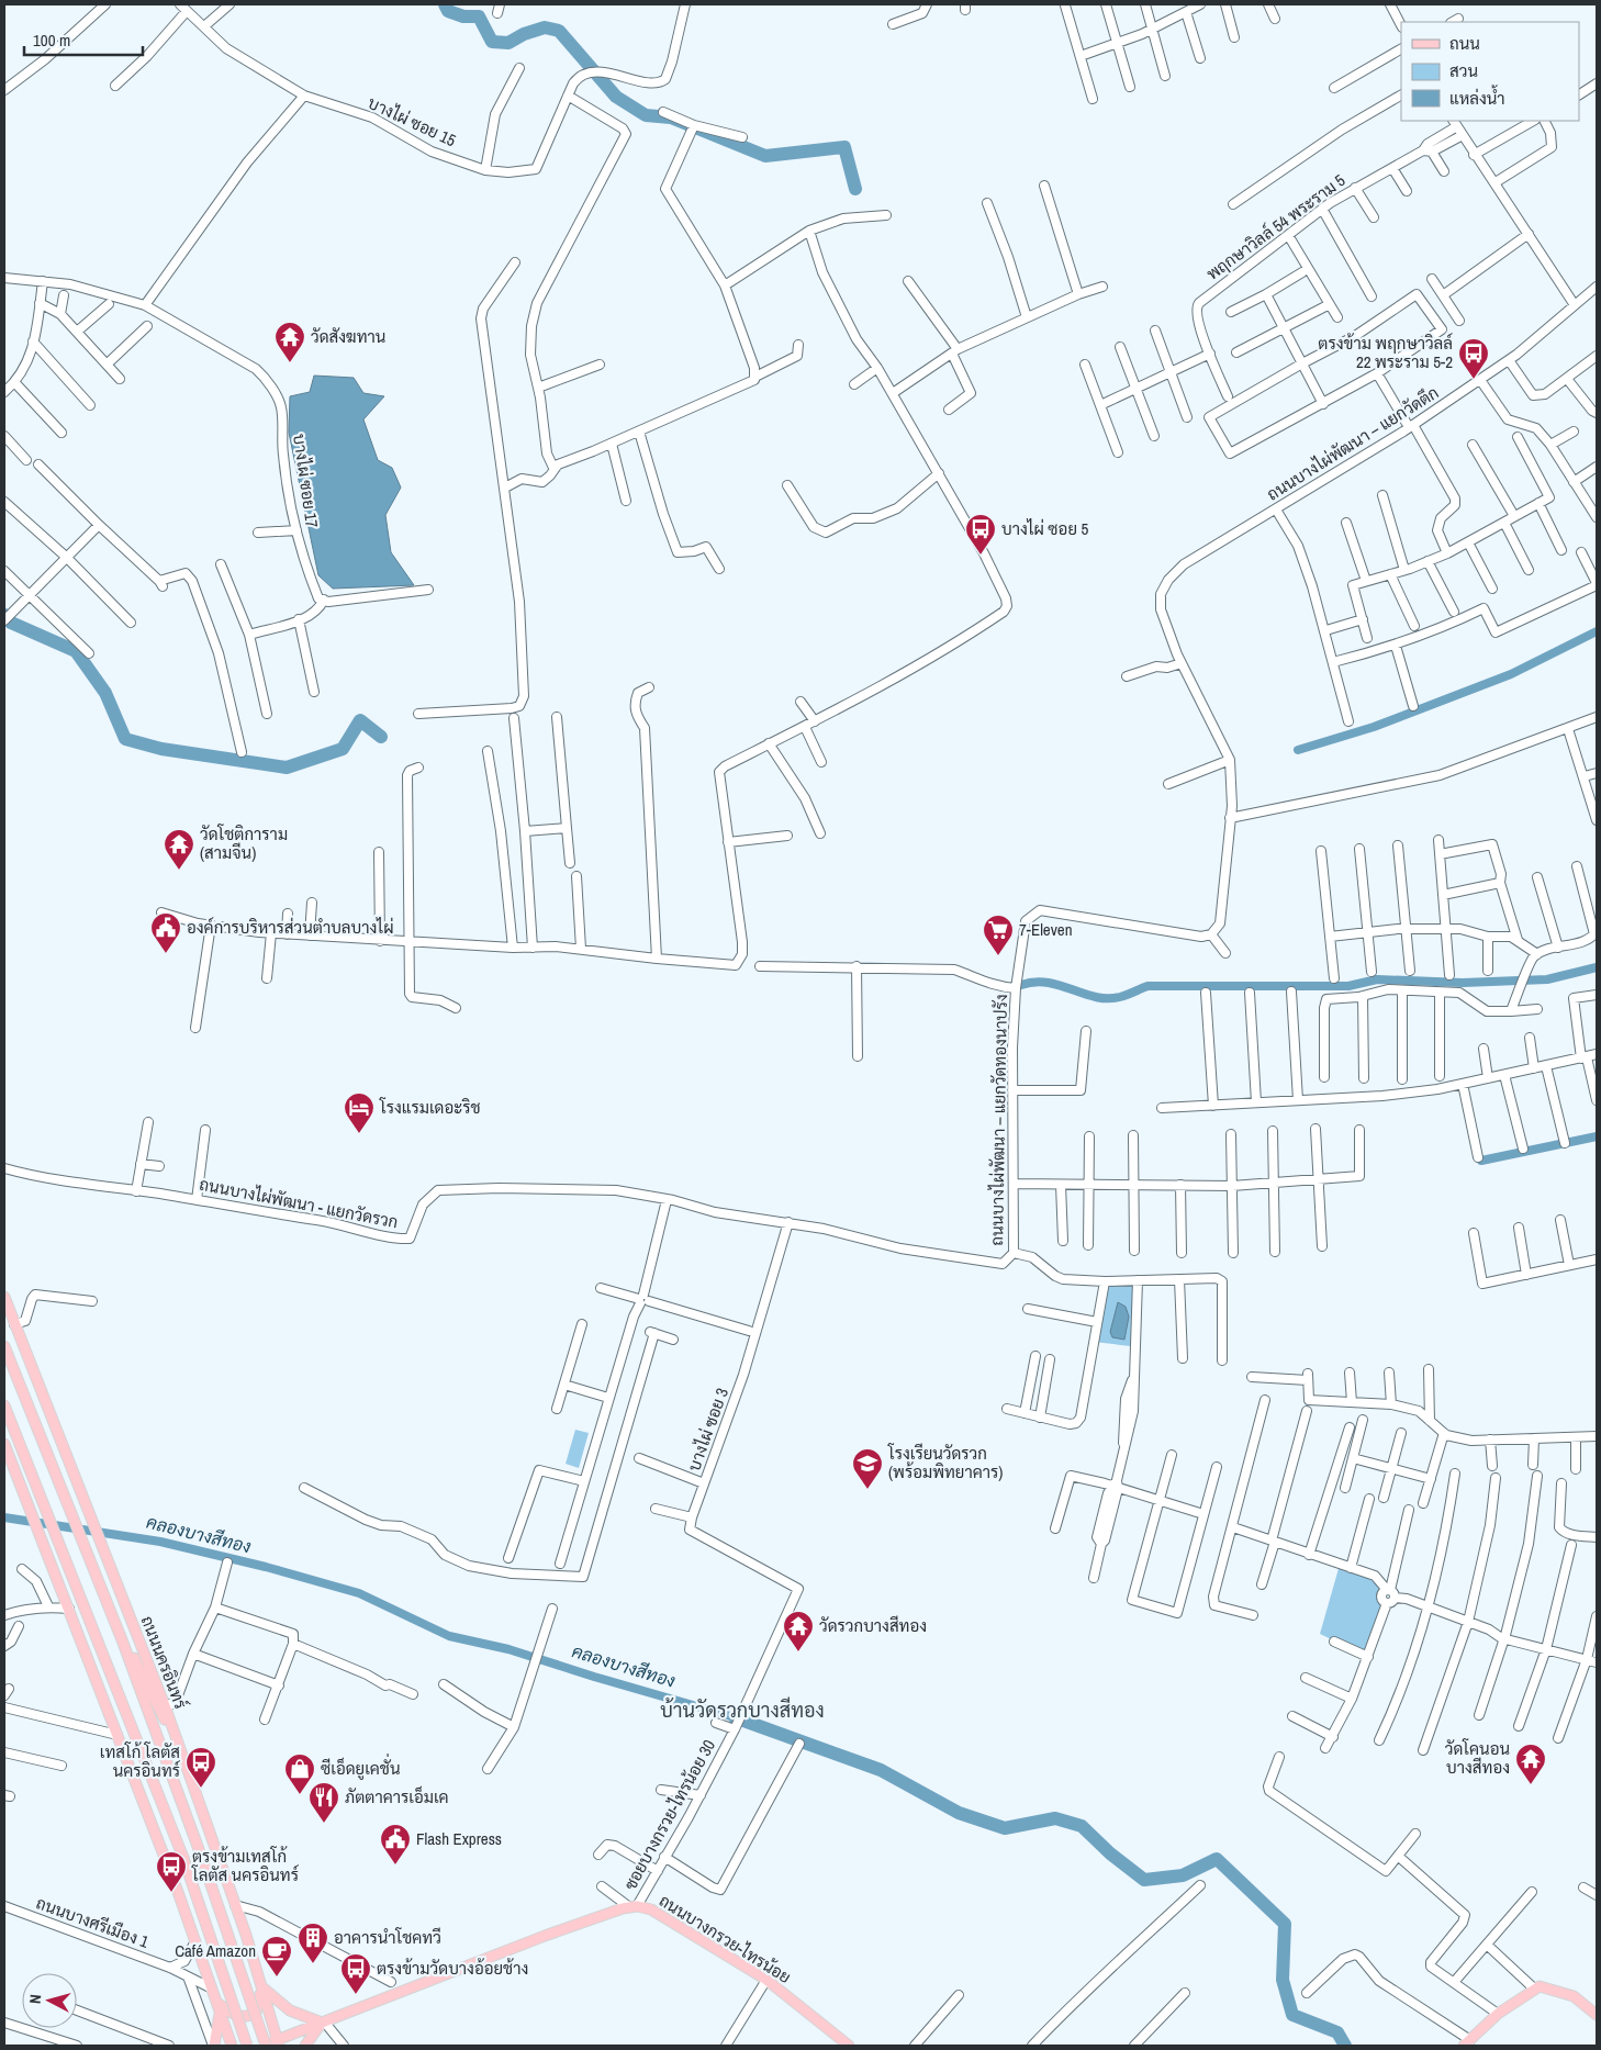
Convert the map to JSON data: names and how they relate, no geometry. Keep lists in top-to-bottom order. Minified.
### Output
{"streets":{"main road":["ถนนนครอินทร์","ถนนบางกรวย-ไทรน้อย"],"street":["บางไผ่ ซอย 15","พฤกษาวิลล์ 54 พระราม 5","ถนนบางไผ่พัฒนา – แยกวัดตึก","บางไผ่ ซอย 17","ถนนบางไผ่พัฒนา – แยกวัดทองนาปรัง","ถนนบางไผ่พัฒนา - แยกวัดรวก","บางไผ่ ซอย 3","ซอยบางกรวย-ไทรน้อย 30","ถนนบางศรีเมือง 1"]},"crossings":[["ถนนบางไผ่พัฒนา – แยกวัดทองนาปรัง","ถนนบางไผ่พัฒนา - แยกวัดรวก"],["ถนนบางไผ่พัฒนา – แยกวัดทองนาปรัง","บางไผ่ ซอย 3"],["ถนนบางไผ่พัฒนา - แยกวัดรวก","บางไผ่ ซอย 3"],["บางไผ่ ซอย 3","ซอยบางกรวย-ไทรน้อย 30"],["ซอยบางกรวย-ไทรน้อย 30","ถนนบางกรวย-ไทรน้อย"]],"districts":["บ้านวัดรวกบางสีทอง"],"water":["คลองบางสีทอง"],"places":{"temple":["วัดสังฆทาน","วัดโชติการาม (สามจีน)","วัดรวกบางสีทอง","วัดโคนอน บางสีทอง"],"bus stop":["ตรงข้าม พฤกษาวิลล์ 22 พระราม 5-2","บางไผ่ ซอย 5","เทสโก้ โลตัส นครอินทร์","ตรงข้ามเทสโก้ โลตัส นครอินทร์","ตรงข้ามวัดบางอ้อยช้าง"],"public building":["องค์การบริหารส่วนตำบลบางไผ่","Flash Express"],"supermarket":["7-Eleven"],"hotel":["โรงแรมเดอะริช"],"school or university":["โรงเรียนวัดรวก (พร้อมพิทยาคาร)"],"shop":["ซีเอ็ดยูเคชั่น"],"restaurant":["ภัตตาคารเอ็มเค"],"building":["อาคารนำโชคทวี"],"cafe":["Café Amazon"]},"legend":["ถนน","สวน","แหล่งน้ำ"],"scale_bar":"100 m","north":"left"}
